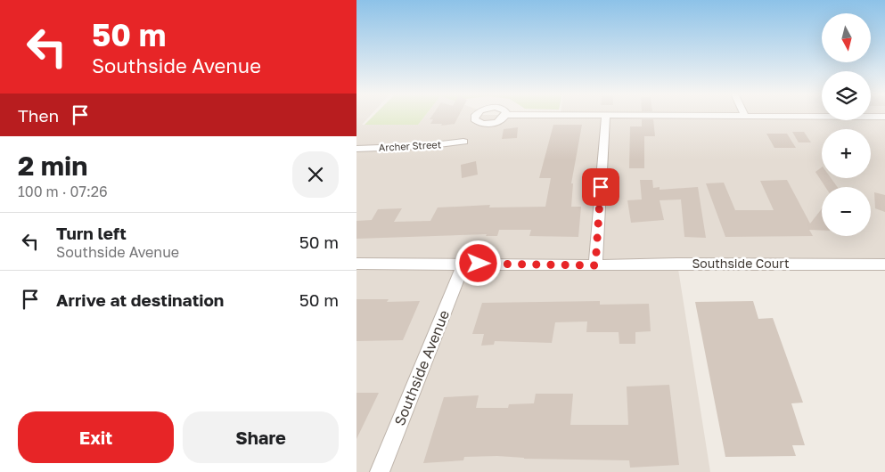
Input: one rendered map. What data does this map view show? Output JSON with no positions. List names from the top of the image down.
{
  "streets": {
    "street": ["Archer Street", "Southside Court", "Southside Avenue"]
  },
  "crossings": [
    ["Southside Court", "Southside Avenue"]
  ],
  "north": "bottom",
  "page": {
    "turn": ["50 m", "Southside Avenue"],
    "map_buttons": ["+", "−"],
    "then": "Then",
    "heading": ["2 min", "100 m · 07:26"],
    "list": [
      {
        "name": "Turn left",
        "note": "Southside Avenue",
        "value": "50 m"
      },
      {
        "name": "Arrive at destination",
        "value": "50 m"
      }
    ],
    "buttons": ["Exit", "Share"]
  }
}
